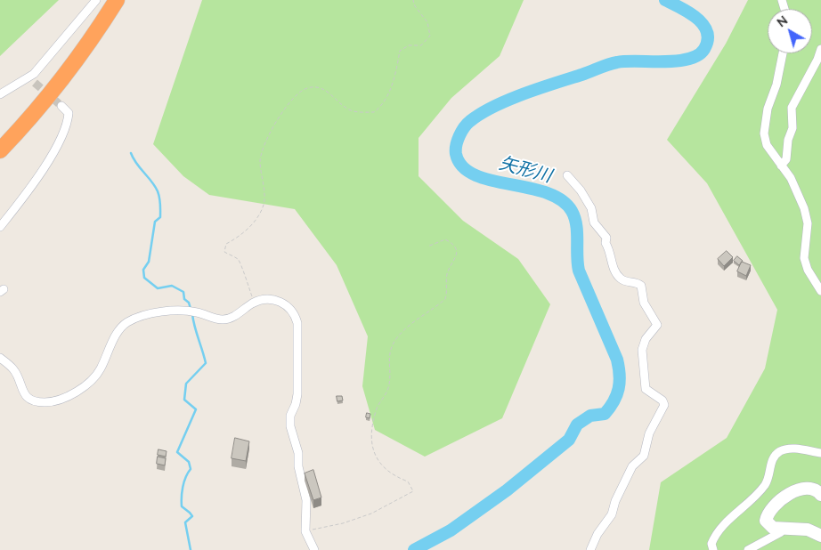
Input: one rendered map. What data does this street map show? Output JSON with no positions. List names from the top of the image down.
{
  "water": ["矢形川"],
  "north": "top left"
}
